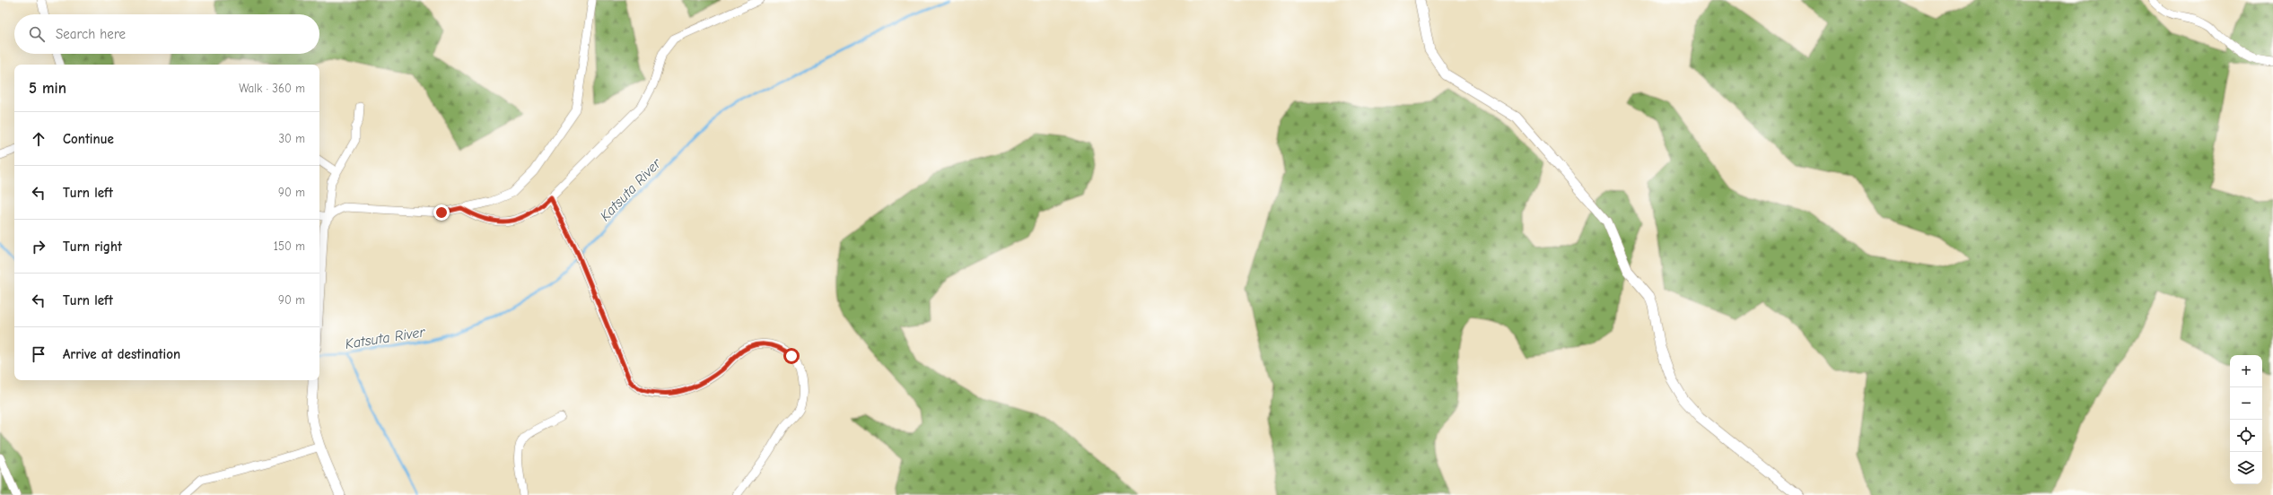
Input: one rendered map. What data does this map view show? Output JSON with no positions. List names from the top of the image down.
{
  "water": ["Katsuta River"],
  "page": {
    "search": "Search here",
    "heading": ["5 min", "Walk · 360 m"],
    "list": [
      ["Continue", "30 m"],
      ["Turn left", "90 m"],
      ["Turn right", "150 m"],
      ["Turn left", "90 m"],
      "Arrive at destination"
    ],
    "map_buttons": ["+", "−"]
  }
}
